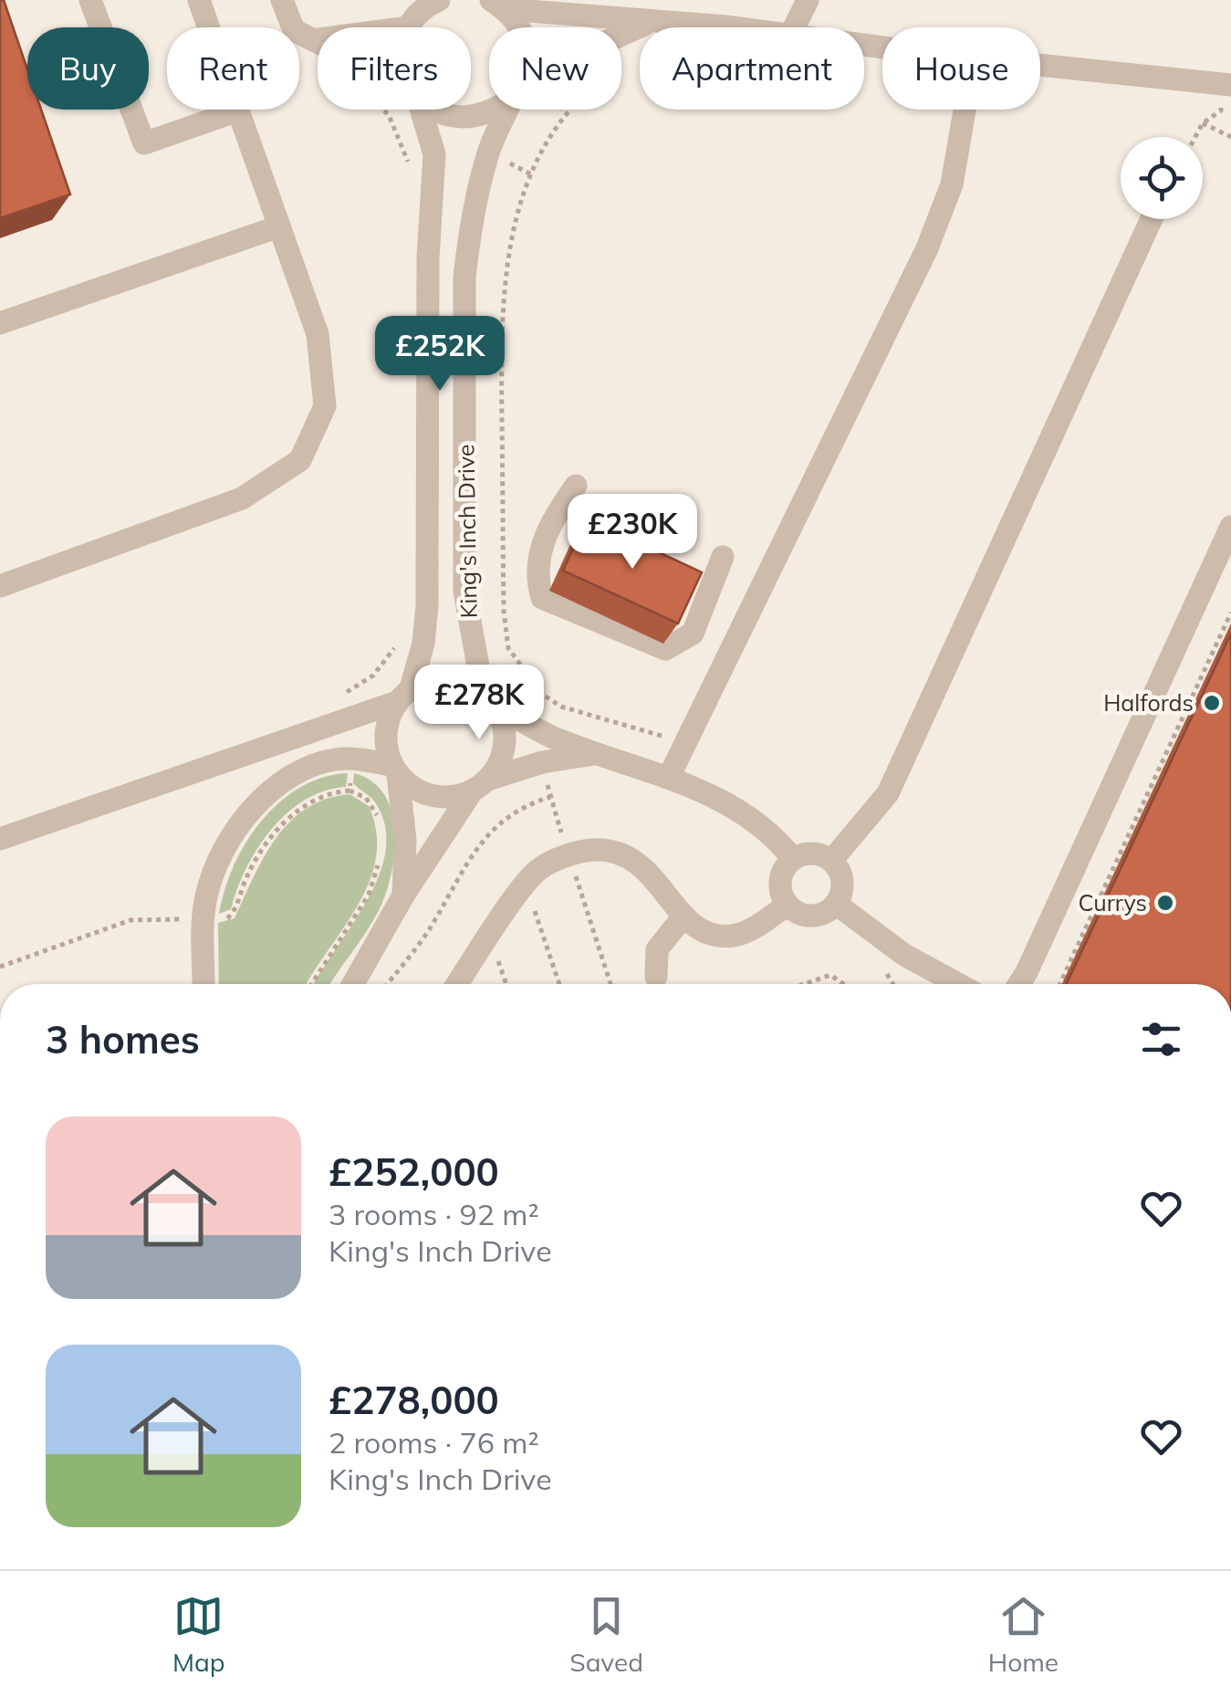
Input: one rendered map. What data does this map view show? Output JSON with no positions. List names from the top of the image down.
{
  "streets": {
    "street": ["King's Inch Drive"]
  },
  "places": ["Halfords", "Currys"],
  "page": {
    "chip": [
      "Buy",
      "Rent",
      "Filters",
      "New",
      "Apartment",
      "House"
    ],
    "price": ["£252K", "£230K", "£278K"],
    "heading": "3 homes",
    "list": [
      {
        "name": "£252,000",
        "note": "3 rooms · 92 m² · King's Inch Drive"
      },
      {
        "name": "£278,000",
        "note": "2 rooms · 76 m² · King's Inch Drive"
      }
    ],
    "tabs": ["Map", "Saved", "Home"]
  }
}
